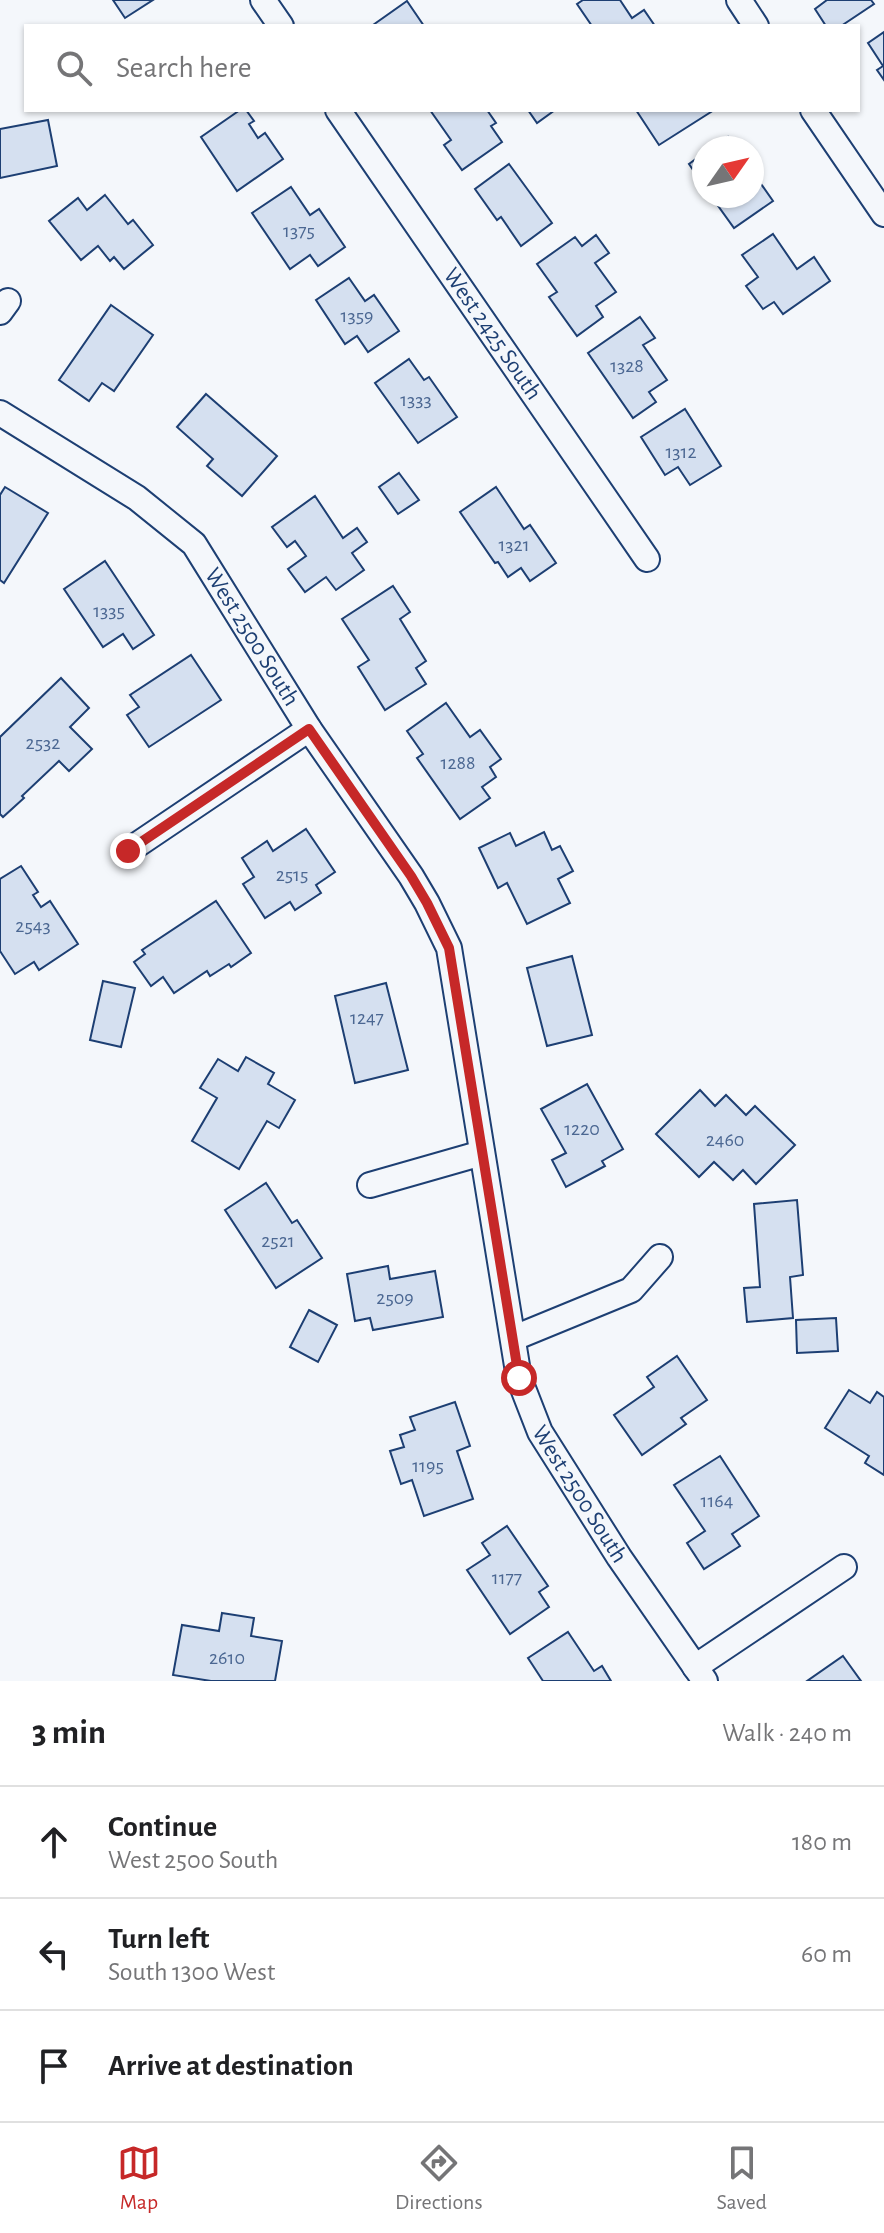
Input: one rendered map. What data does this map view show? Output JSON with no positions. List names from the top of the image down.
{
  "streets": {
    "street": ["West 2425 South", "West 2500 South"]
  },
  "house_numbers": [
    "1375",
    "1359",
    "1328",
    "1333",
    "1312",
    "1321",
    "1335",
    "2532",
    "1288",
    "2515",
    "2543",
    "1247",
    "1220",
    "2460",
    "2521",
    "2509",
    "1195",
    "1164",
    "1177",
    "2610"
  ],
  "north": "top right",
  "page": {
    "search": "Search here",
    "heading": ["3 min", "Walk · 240 m"],
    "list": [
      ["Continue", "West 2500 South", "180 m"],
      ["Turn left", "South 1300 West", "60 m"],
      "Arrive at destination"
    ],
    "nav": ["Map", "Directions", "Saved"]
  }
}
